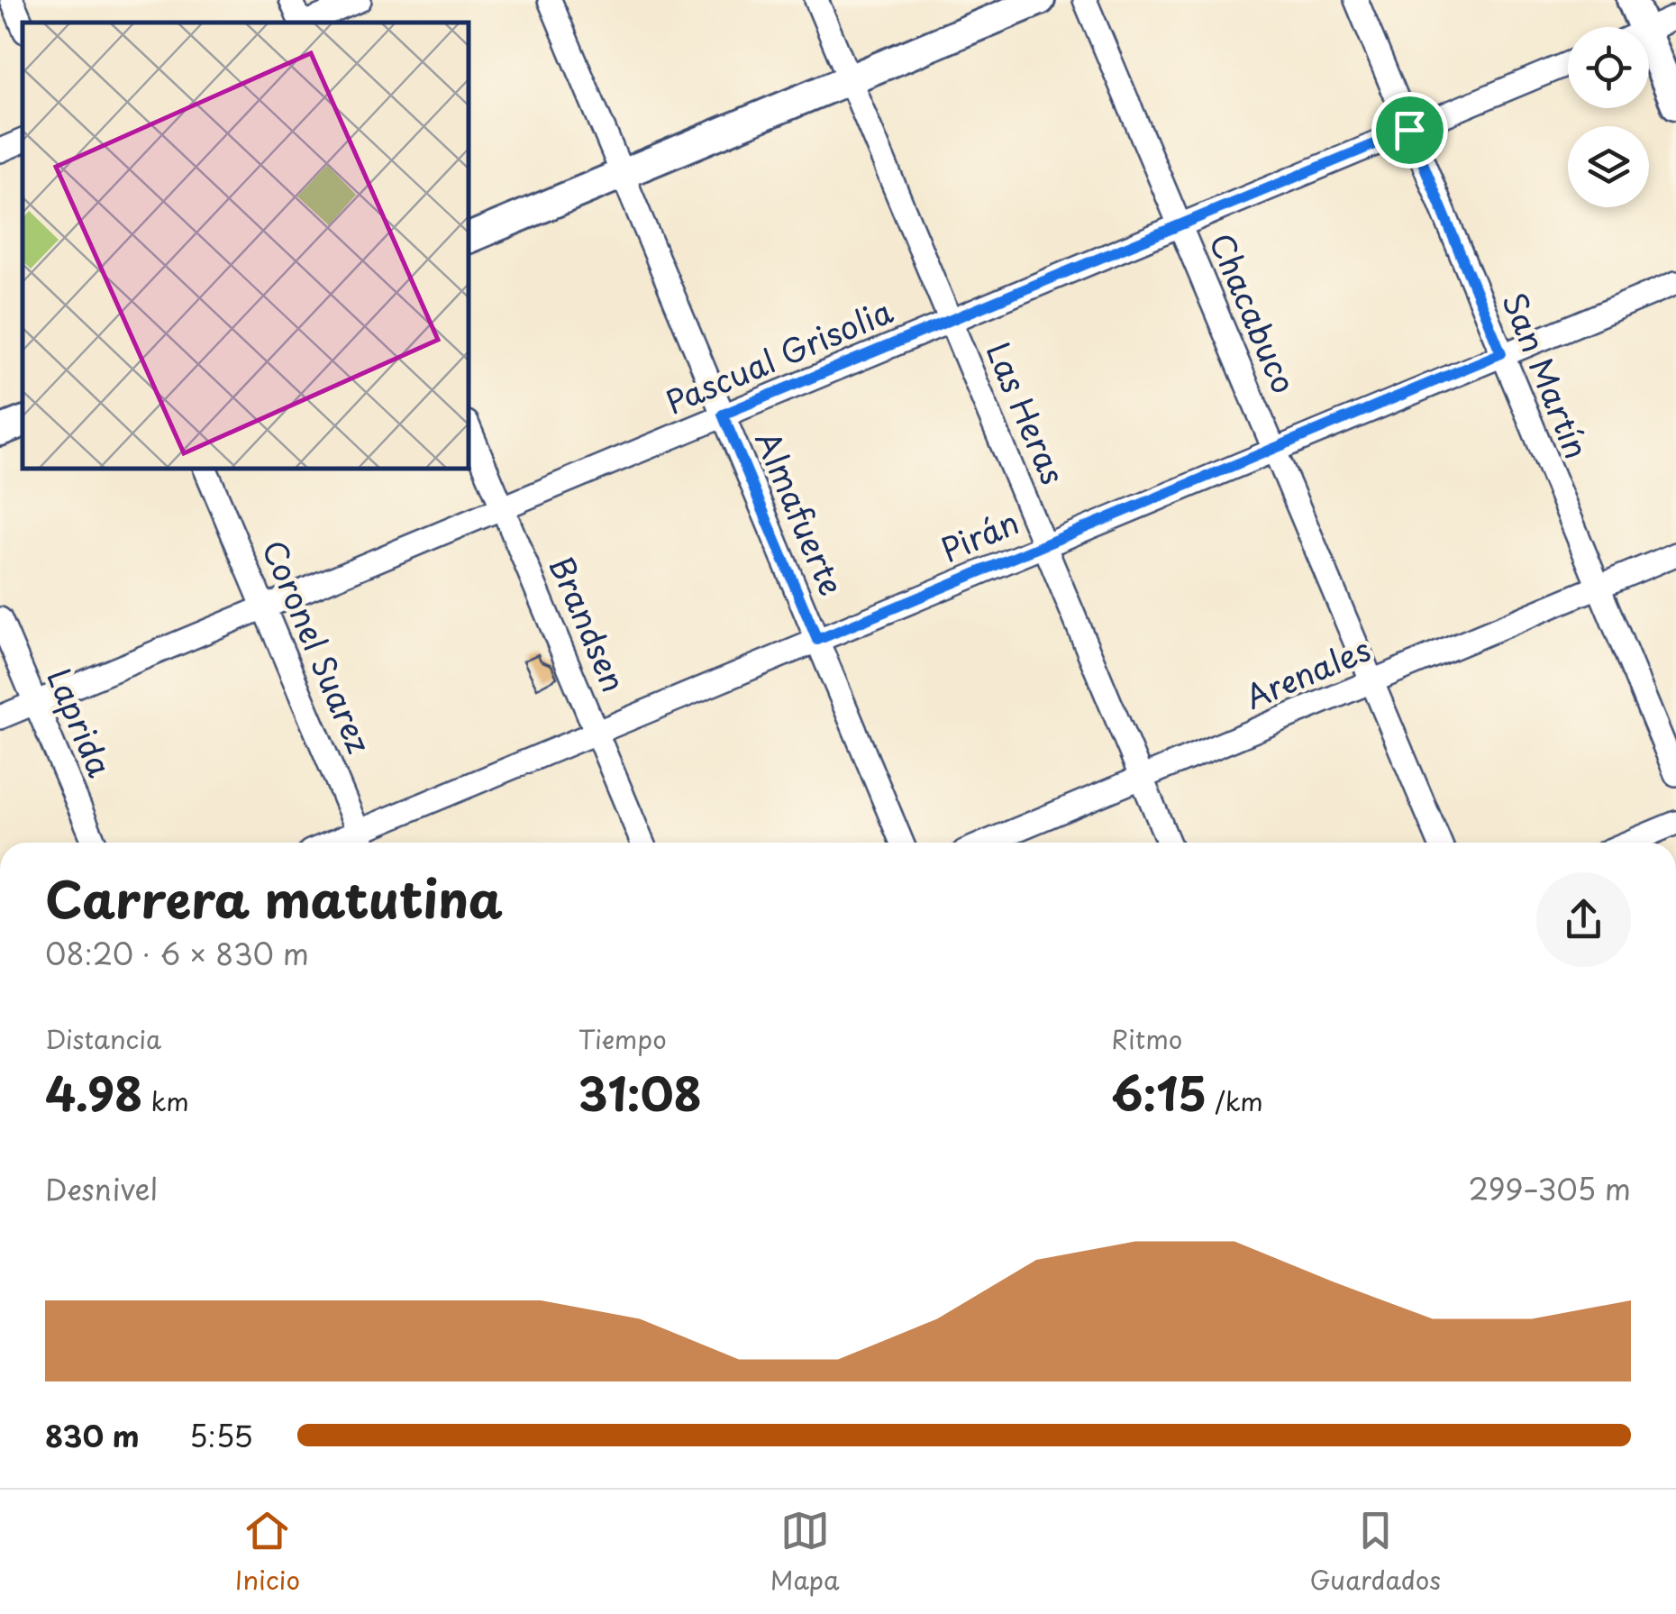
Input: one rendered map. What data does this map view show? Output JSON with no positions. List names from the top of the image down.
{
  "streets": {
    "street": [
      "Chacabuco",
      "Pascual Grisolia",
      "San Martín",
      "Las Heras",
      "Almafuerte",
      "Pirán",
      "Brandsen",
      "Coronel Suarez",
      "Arenales",
      "Laprida"
    ]
  },
  "crossings": [
    ["Chacabuco", "Pascual Grisolia"],
    ["Chacabuco", "Pirán"],
    ["Chacabuco", "Arenales"],
    ["Pascual Grisolia", "San Martín"],
    ["Pascual Grisolia", "Las Heras"],
    ["Pascual Grisolia", "Almafuerte"],
    ["Pascual Grisolia", "Brandsen"],
    ["Pascual Grisolia", "Coronel Suarez"],
    ["Pascual Grisolia", "Laprida"],
    ["San Martín", "Pirán"],
    ["San Martín", "Arenales"],
    ["Las Heras", "Pirán"],
    ["Las Heras", "Arenales"],
    ["Almafuerte", "Pirán"],
    ["Pirán", "Brandsen"],
    ["Pirán", "Coronel Suarez"]
  ],
  "page": {
    "heading": ["Carrera matutina", "08:20 · 6 × 830 m"],
    "stats": [
      ["Distancia", "4.98 km"],
      ["Tiempo", "31:08"],
      ["Ritmo", "6:15 /km"]
    ],
    "chart": ["Desnivel", "299–305 m"],
    "list": [
      {
        "name": "830 m",
        "note": "5:55"
      }
    ],
    "tabs": ["Inicio", "Mapa", "Guardados"]
  }
}
